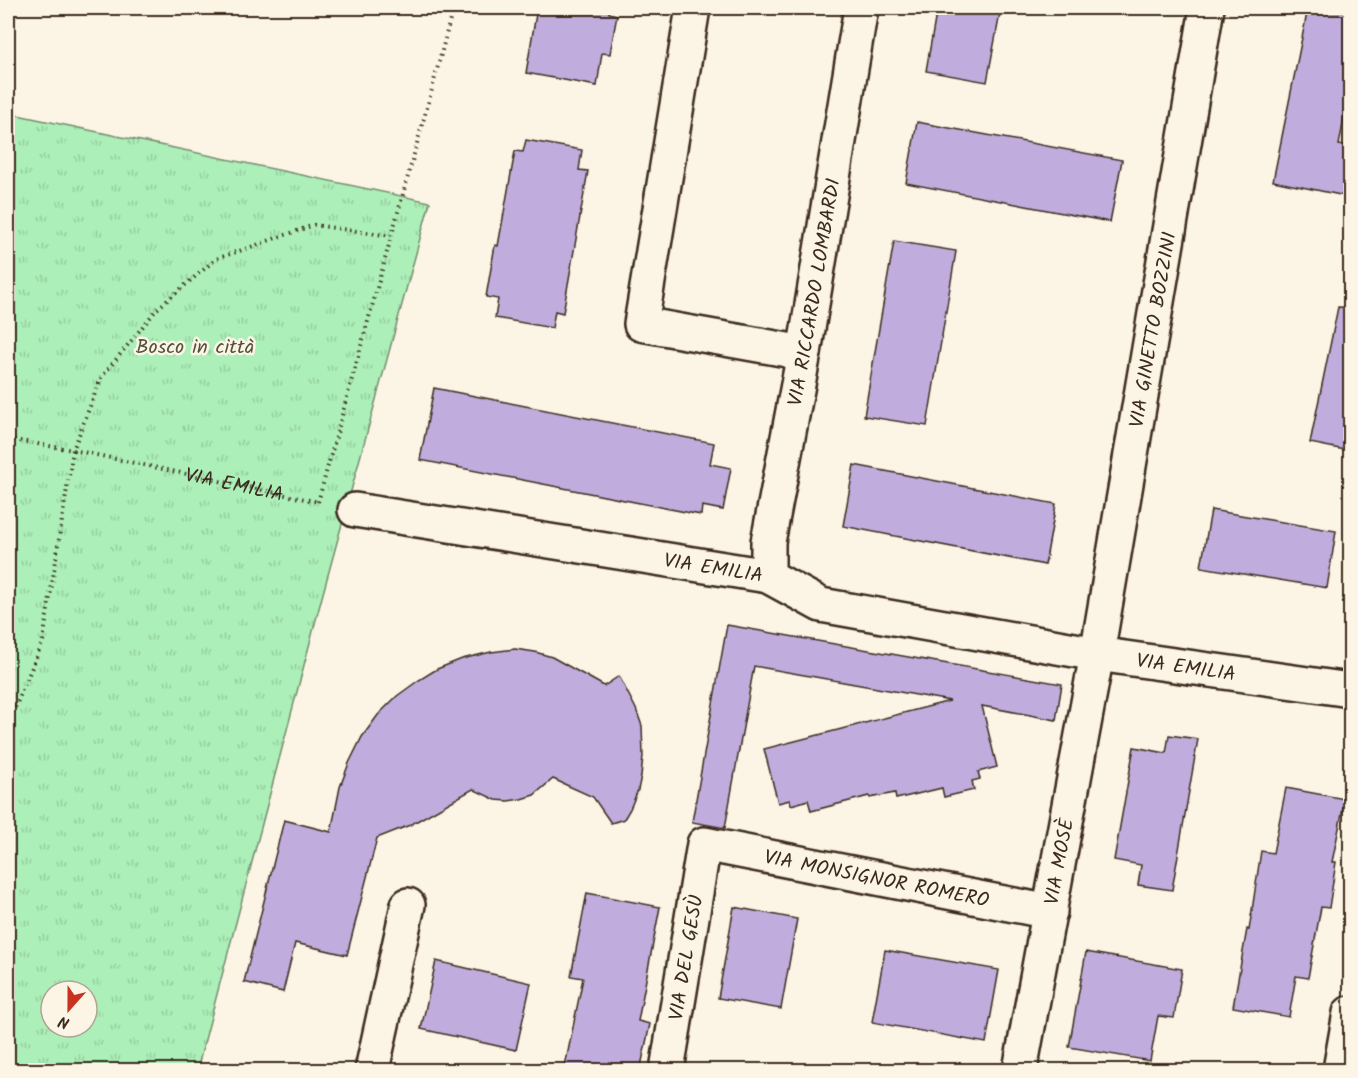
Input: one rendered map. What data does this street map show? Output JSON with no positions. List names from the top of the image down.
{
  "streets": {
    "street": [
      "VIA RICCARDO LOMBARDI",
      "VIA GINETTO BOZZINI",
      "VIA EMILIA",
      "VIA MOSÈ",
      "VIA MONSIGNOR ROMERO",
      "VIA DEL GESÙ"
    ]
  },
  "crossings": [
    ["VIA RICCARDO LOMBARDI", "VIA EMILIA"],
    ["VIA GINETTO BOZZINI", "VIA EMILIA"],
    ["VIA GINETTO BOZZINI", "VIA MOSÈ"],
    ["VIA EMILIA", "VIA MOSÈ"],
    ["VIA MOSÈ", "VIA MONSIGNOR ROMERO"],
    ["VIA MONSIGNOR ROMERO", "VIA DEL GESÙ"]
  ],
  "parks": ["Bosco in città"],
  "north": "bottom"
}
